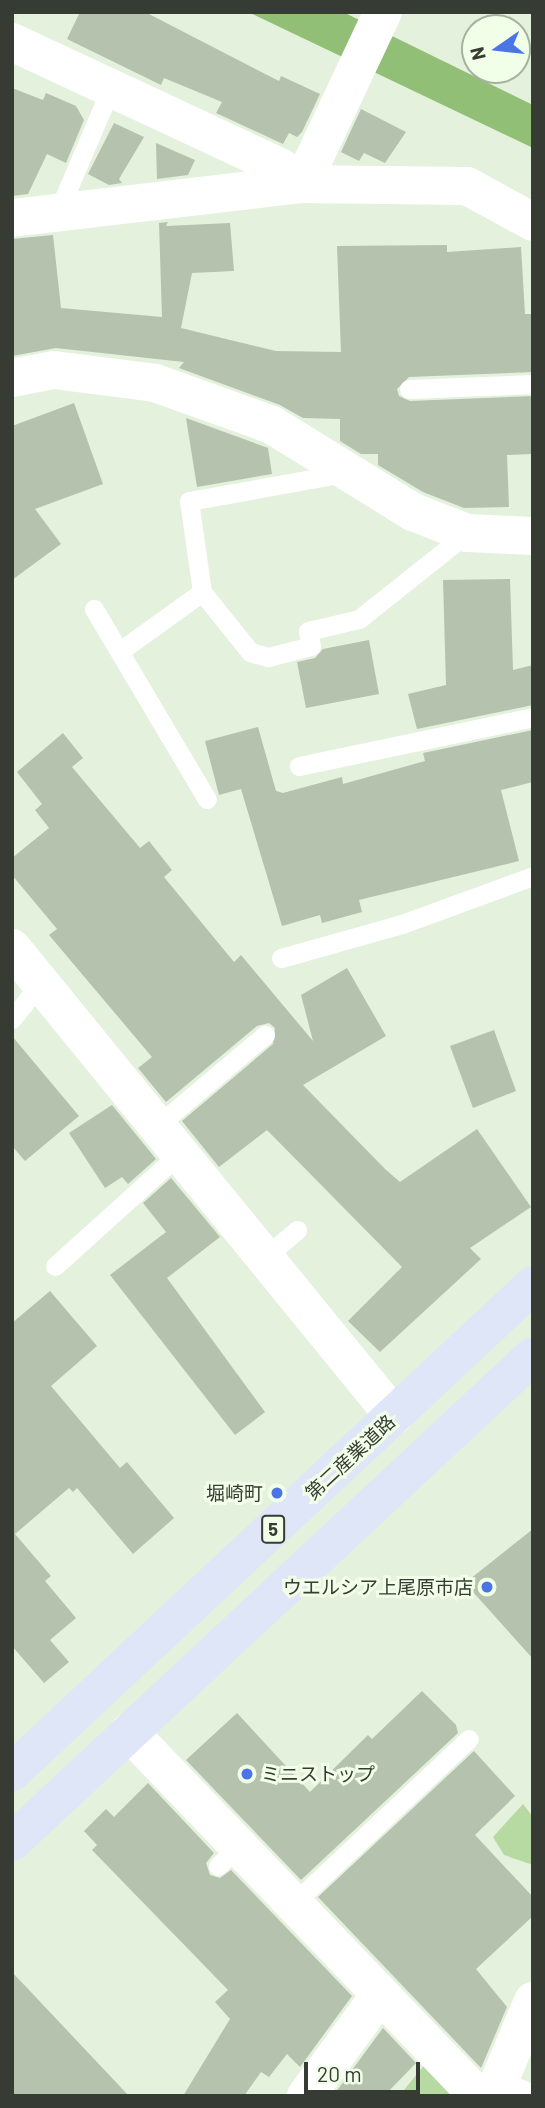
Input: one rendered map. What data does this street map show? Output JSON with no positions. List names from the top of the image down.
{
  "streets": {
    "main road": ["第二産業道路", "5"]
  },
  "places": ["堀崎町", "ウエルシア上尾原市店", "ミニストップ"],
  "scale_bar": "20 m",
  "north": "left"
}
